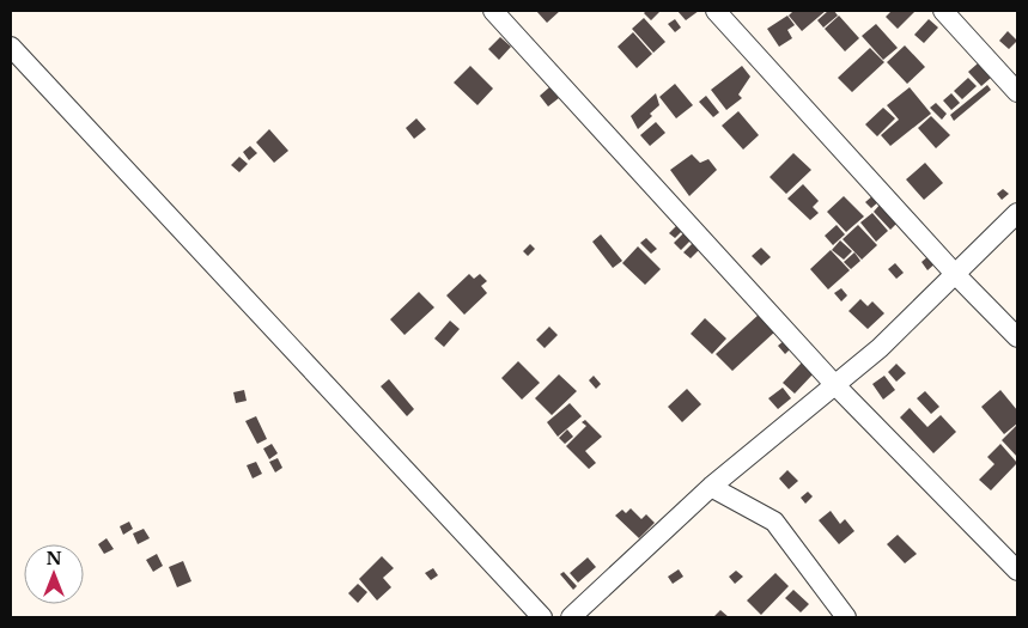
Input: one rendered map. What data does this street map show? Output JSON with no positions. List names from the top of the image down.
{
  "north": "top"
}
